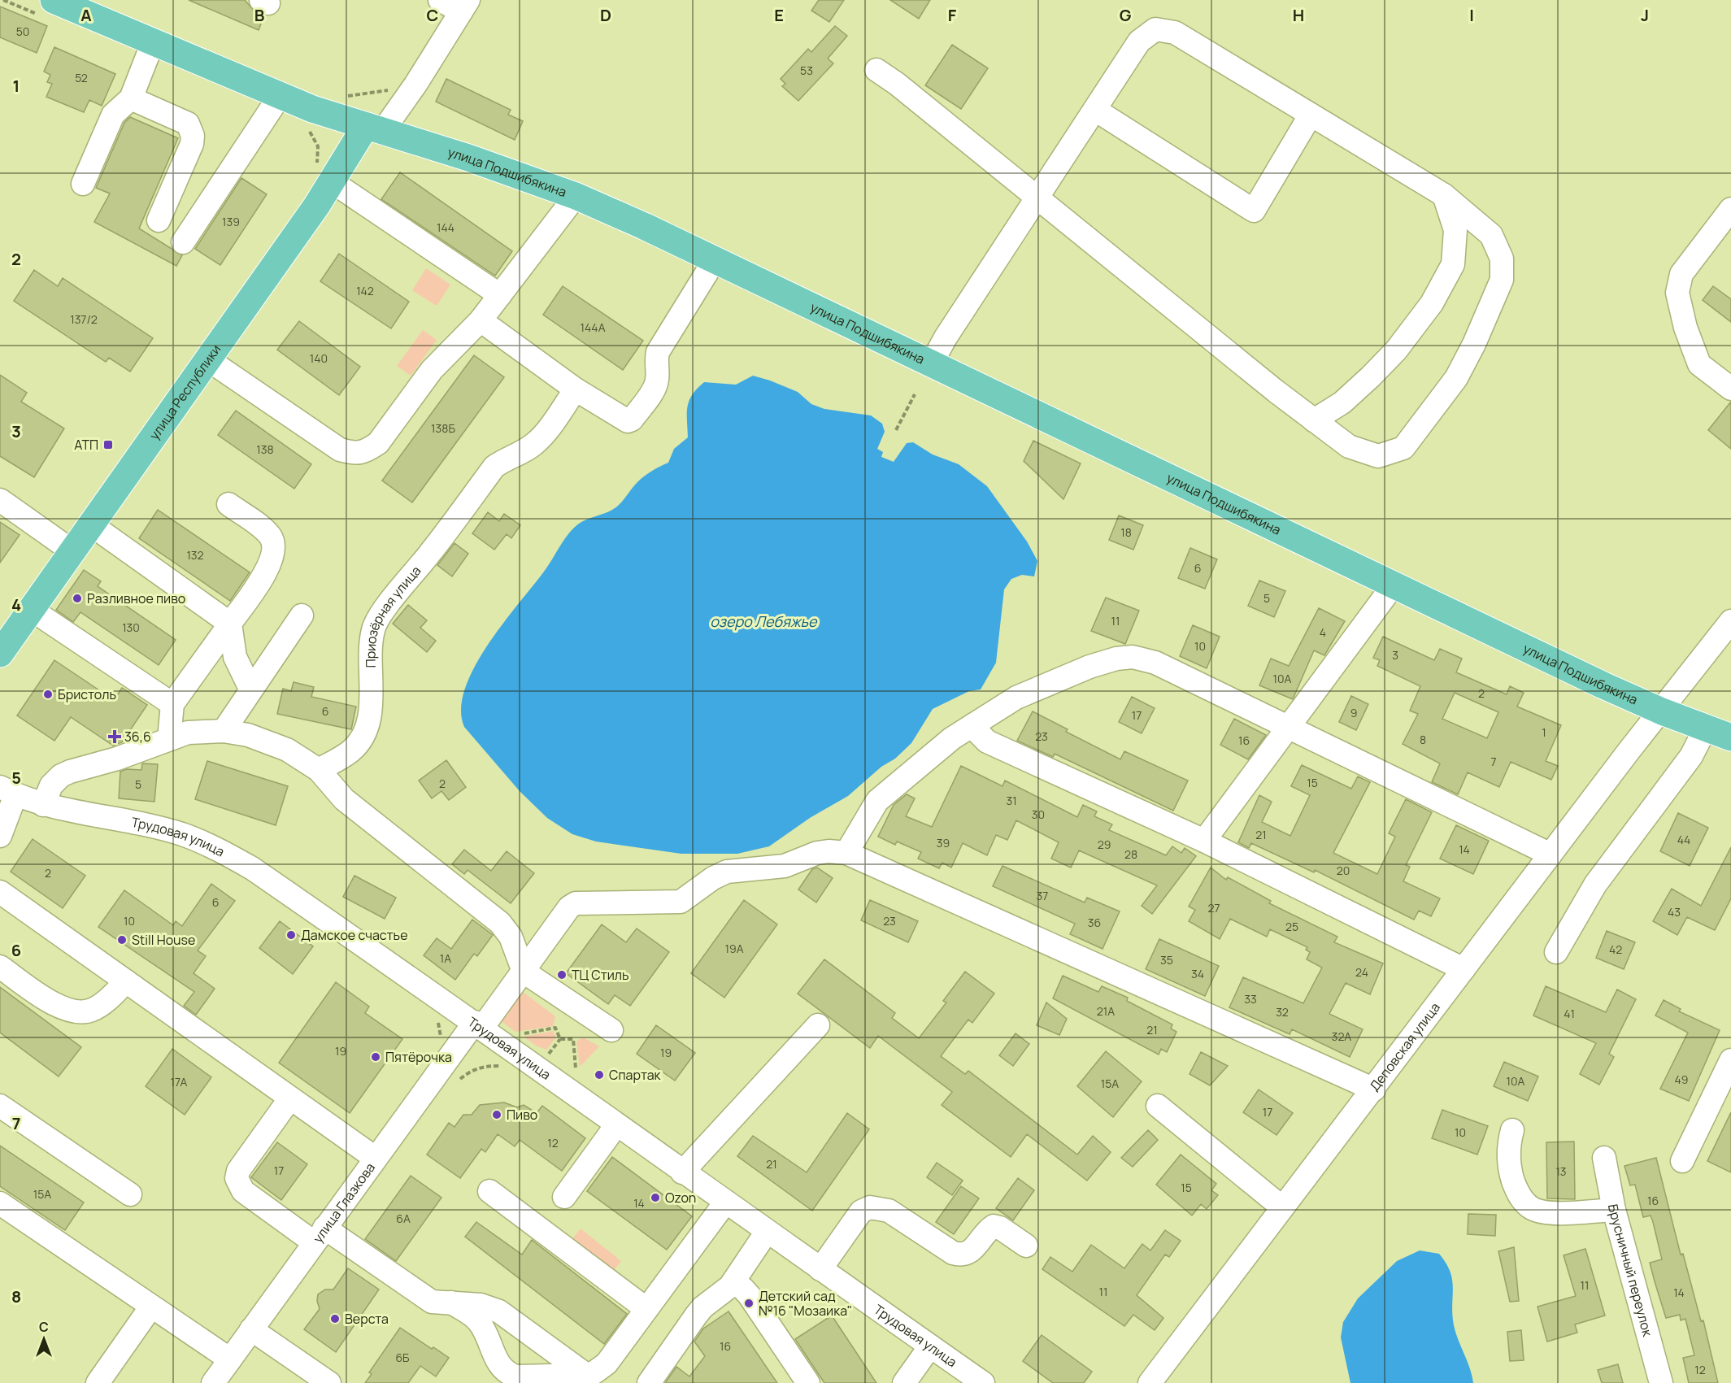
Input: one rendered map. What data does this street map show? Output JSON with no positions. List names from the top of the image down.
{
  "streets": {
    "main road": ["улица Подшибякина", "улица Республики"],
    "street": [
      "Приозёрная улица",
      "Трудовая улица",
      "Деповская улица",
      "улица Глазкова",
      "Брусничный переулок"
    ]
  },
  "crossings": [
    ["улица Подшибякина", "улица Республики"],
    ["улица Подшибякина", "Деповская улица"],
    ["Трудовая улица", "улица Глазкова"]
  ],
  "water": ["озеро Лебяжье"],
  "places": {
    "transit": ["АТП"],
    "other": [
      "Разливное пиво",
      "Бристоль",
      "Дамское счастье",
      "Still House",
      "ТЦ Стиль",
      "Пятёрочка",
      "Спартак",
      "Пиво",
      "Ozon",
      "Детский сад №16 \"Мозаика\"",
      "Верста"
    ],
    "health": ["36,6"]
  },
  "house_numbers": [
    "50",
    "53",
    "52",
    "139",
    "144",
    "142",
    "137/2",
    "144А",
    "140",
    "138Б",
    "138",
    "18",
    "132",
    "6",
    "5",
    "11",
    "130",
    "4",
    "10",
    "3",
    "10А",
    "2",
    "6",
    "9",
    "17",
    "1",
    "23",
    "8",
    "16",
    "7",
    "15",
    "2",
    "5",
    "31",
    "30",
    "21",
    "44",
    "39",
    "29",
    "14",
    "28",
    "20",
    "2",
    "37",
    "6",
    "27",
    "43",
    "10",
    "23",
    "36",
    "25",
    "19А",
    "42",
    "1А",
    "35",
    "24",
    "34",
    "33",
    "21А",
    "32",
    "41",
    "21",
    "32А",
    "19",
    "19",
    "49",
    "10А",
    "17А",
    "15А",
    "17",
    "10",
    "12",
    "21",
    "17",
    "13",
    "15",
    "15А",
    "16",
    "14",
    "6А",
    "11",
    "11",
    "14",
    "16",
    "6Б",
    "12"
  ],
  "north": "top",
  "grid": {
    "columns": [
      "A",
      "B",
      "C",
      "D",
      "E",
      "F",
      "G",
      "H",
      "I",
      "J"
    ],
    "rows": [
      "1",
      "2",
      "3",
      "4",
      "5",
      "6",
      "7",
      "8"
    ]
  }
}
